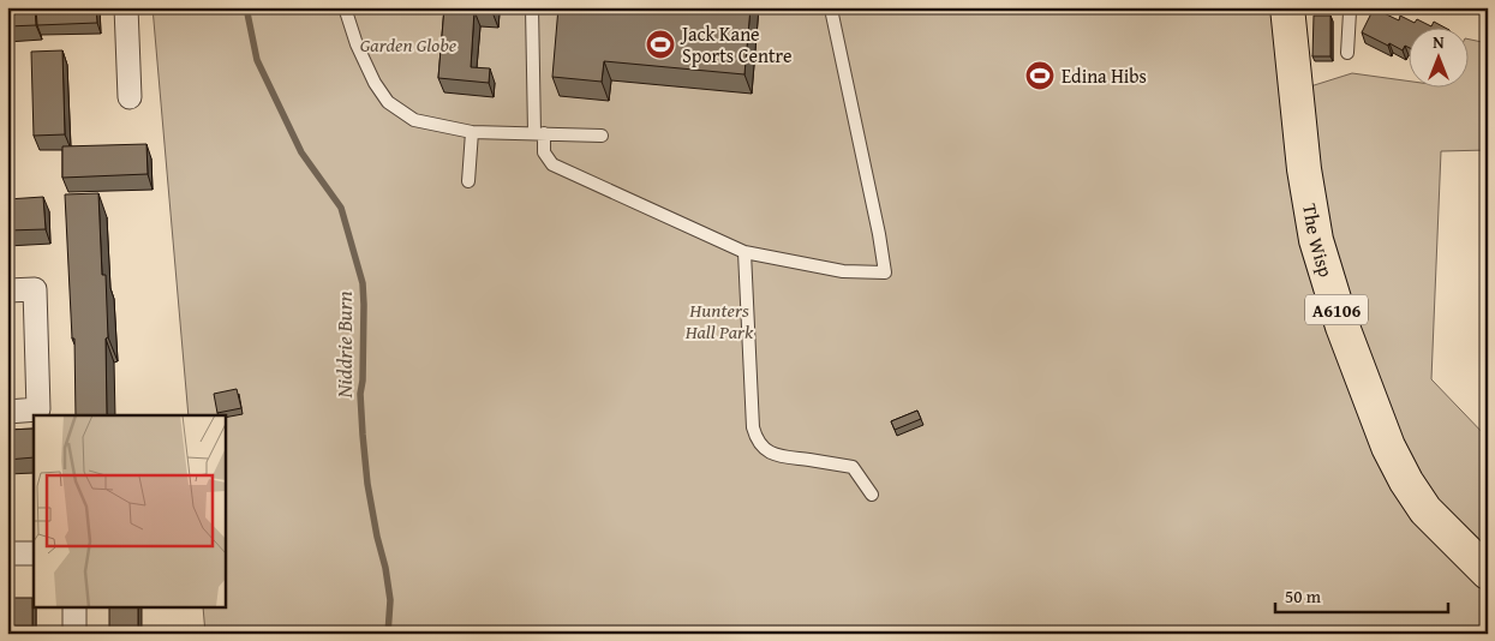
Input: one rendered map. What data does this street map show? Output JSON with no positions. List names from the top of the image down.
{
  "streets": {
    "main road": ["The Wisp", "A6106"]
  },
  "water": ["Niddrie Burn"],
  "parks": ["Garden Globe", "Hunters Hall Park"],
  "places": {
    "sports": ["Jack Kane Sports Centre", "Edina Hibs"]
  },
  "scale_bar": "50 m",
  "north": "top"
}
